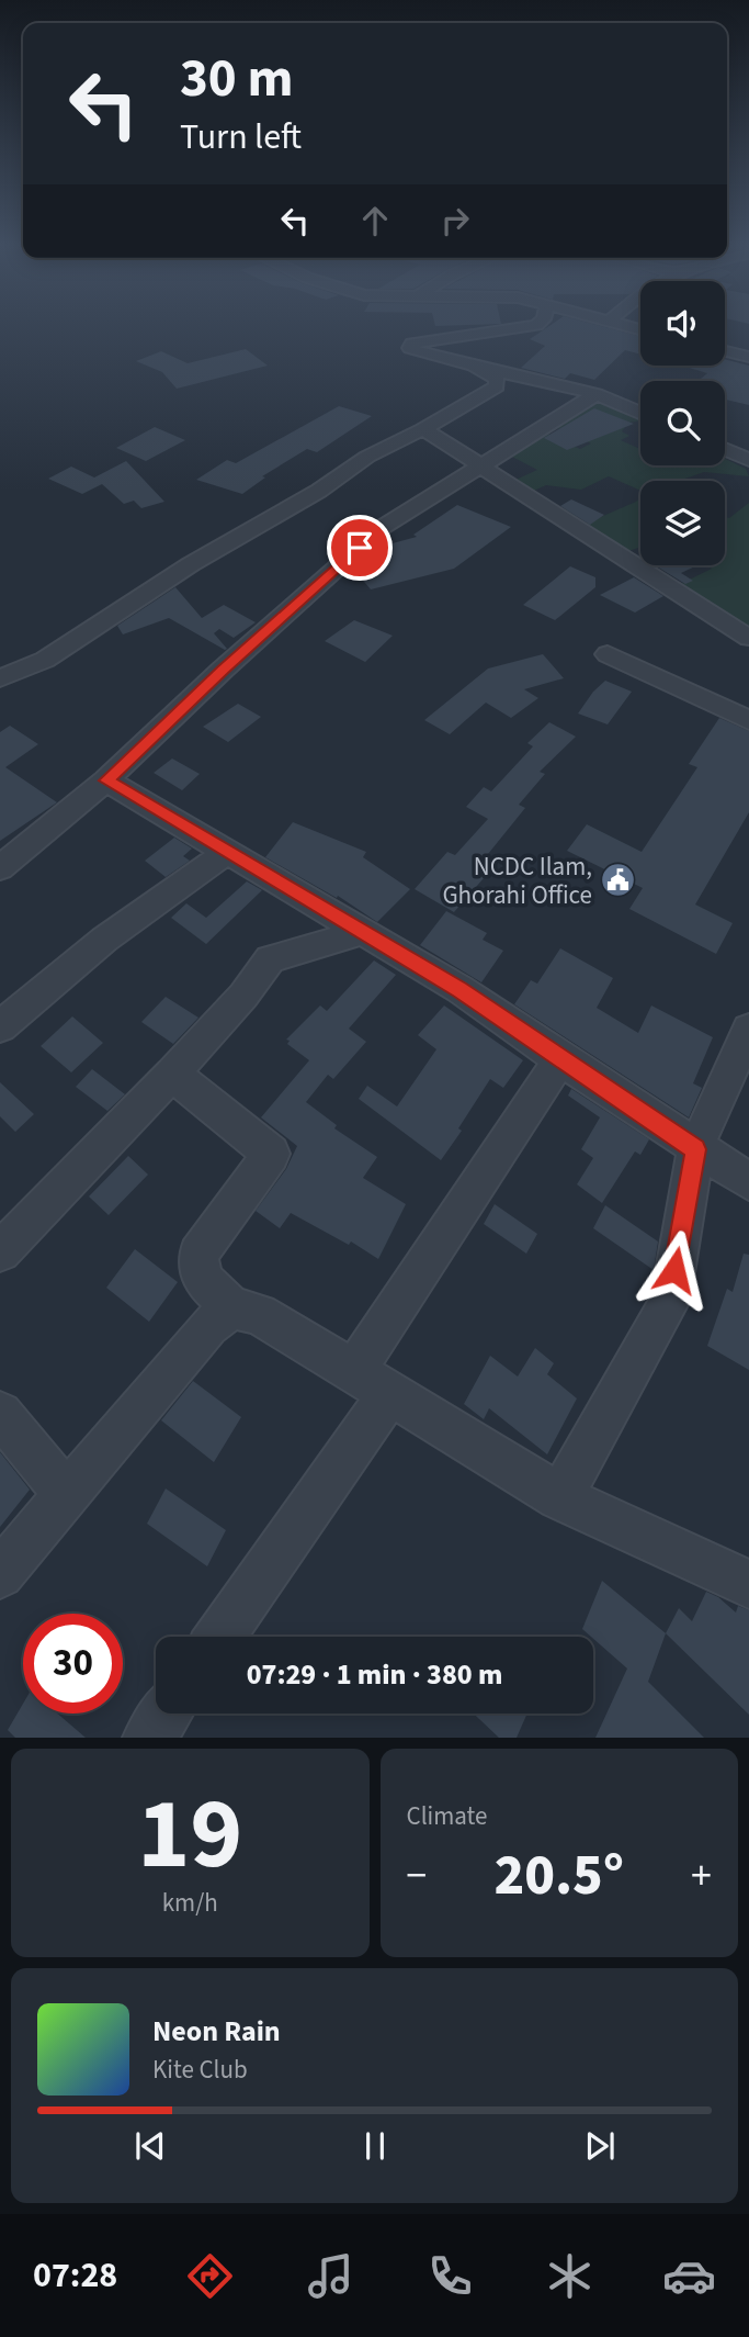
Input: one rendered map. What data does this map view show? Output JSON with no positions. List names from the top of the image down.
{
  "places": {
    "public building": ["NCDC Ilam, Ghorahi Office"]
  },
  "page": {
    "turn": ["30 m", "Turn left"],
    "limit": "30",
    "trip": "07:29 · 1 min · 380 m",
    "tile": [
      ["19", "km/h"],
      "Climate"
    ],
    "heat": ["−", "20.5°", "+"],
    "song": ["Neon Rain", "Kite Club"],
    "tabs": "07:28"
  }
}
